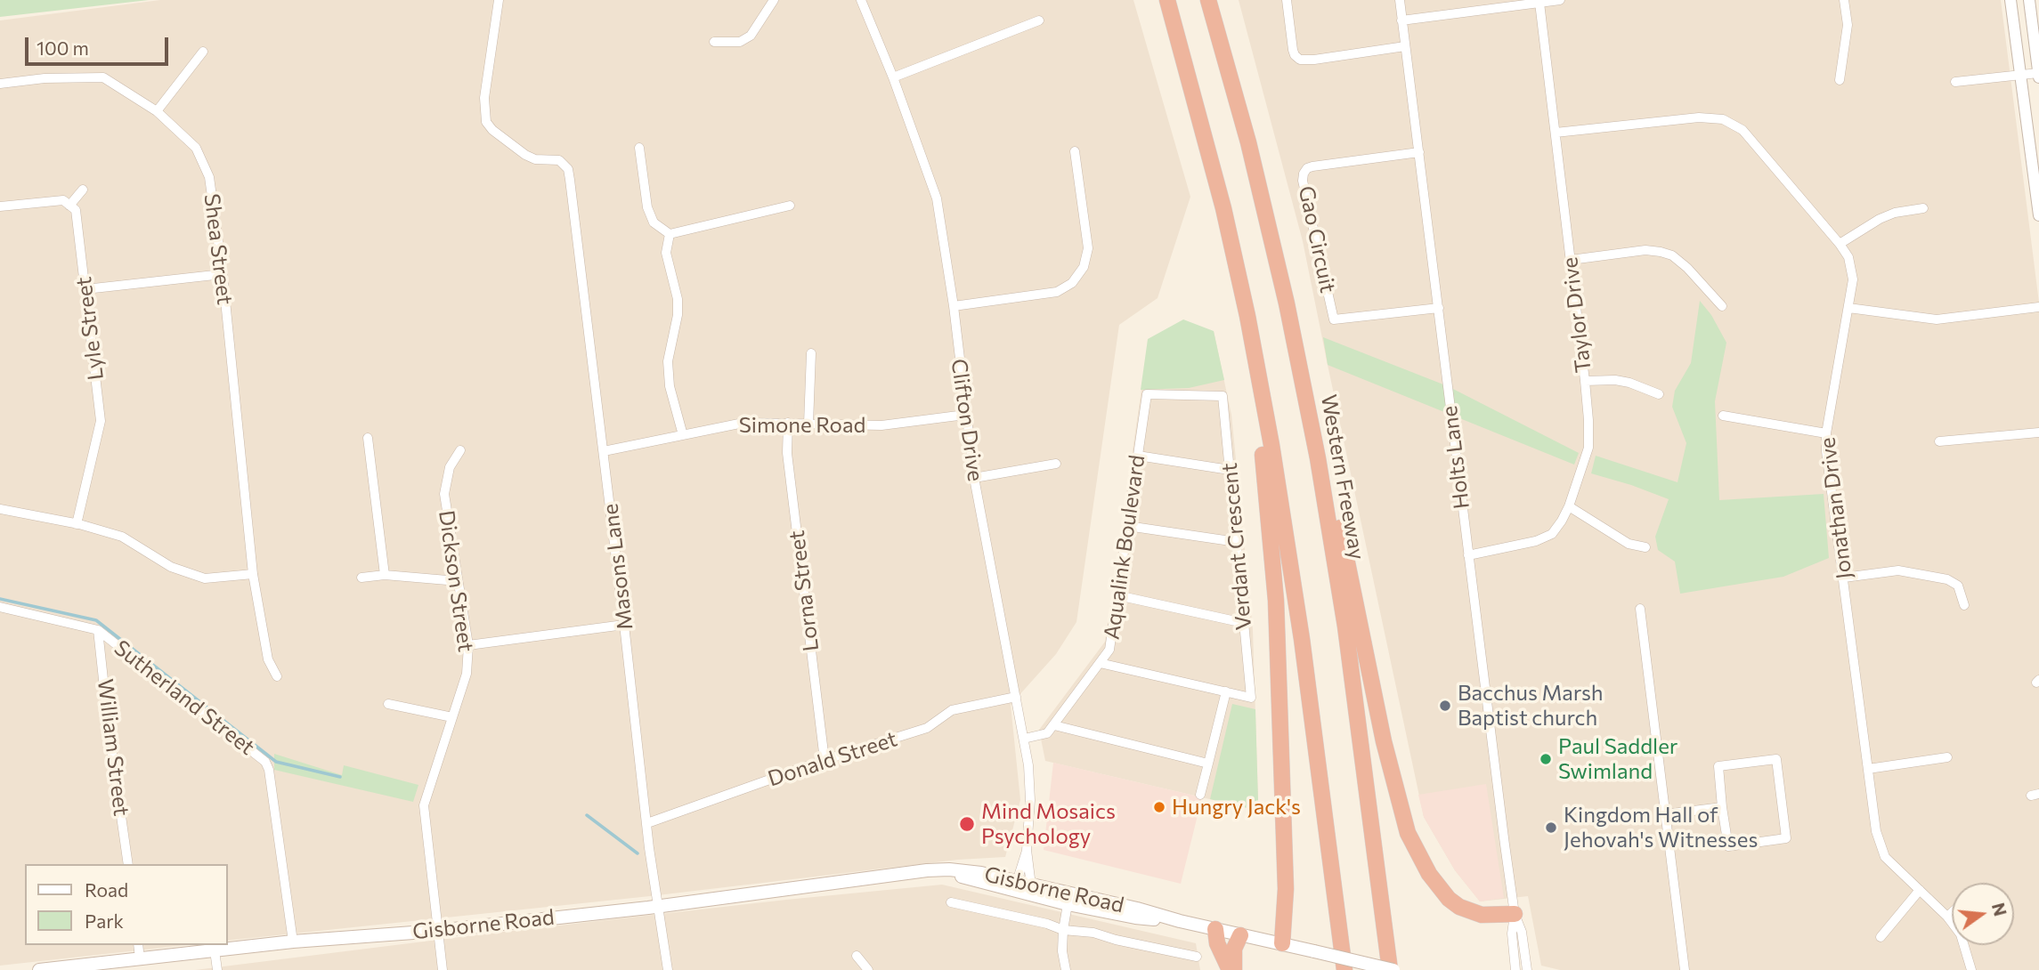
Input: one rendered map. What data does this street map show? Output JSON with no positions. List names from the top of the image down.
{
  "streets": {
    "highway": ["Western Freeway"],
    "main road": ["Gisborne Road"],
    "street": [
      "Gao Circuit",
      "Shea Street",
      "Taylor Drive",
      "Lyle Street",
      "Clifton Drive",
      "Simone Road",
      "Holts Lane",
      "Jonathan Drive",
      "Verdant Crescent",
      "Aqualink Boulevard",
      "Masons Lane",
      "Dickson Street",
      "Lorna Street",
      "Sutherland Street",
      "William Street",
      "Donald Street"
    ]
  },
  "crossings": [
    ["Gao Circuit", "Holts Lane"],
    ["Taylor Drive", "Holts Lane"],
    ["Taylor Drive", "Jonathan Drive"],
    ["Clifton Drive", "Simone Road"],
    ["Clifton Drive", "Aqualink Boulevard"],
    ["Clifton Drive", "Donald Street"],
    ["Simone Road", "Masons Lane"],
    ["Simone Road", "Lorna Street"],
    ["Western Freeway", "Gisborne Road"],
    ["Verdant Crescent", "Aqualink Boulevard"],
    ["Masons Lane", "Donald Street"],
    ["Masons Lane", "Gisborne Road"],
    ["Dickson Street", "Gisborne Road"],
    ["Lorna Street", "Donald Street"],
    ["Sutherland Street", "William Street"],
    ["Sutherland Street", "Gisborne Road"]
  ],
  "places": [
    "Bacchus Marsh Baptist church",
    "Paul Saddler Swimland",
    "Hungry Jack's",
    "Mind Mosaics Psychology",
    "Kingdom Hall of Jehovah's Witnesses"
  ],
  "legend": ["Road", "Park"],
  "scale_bar": "100 m",
  "north": "right"
}
